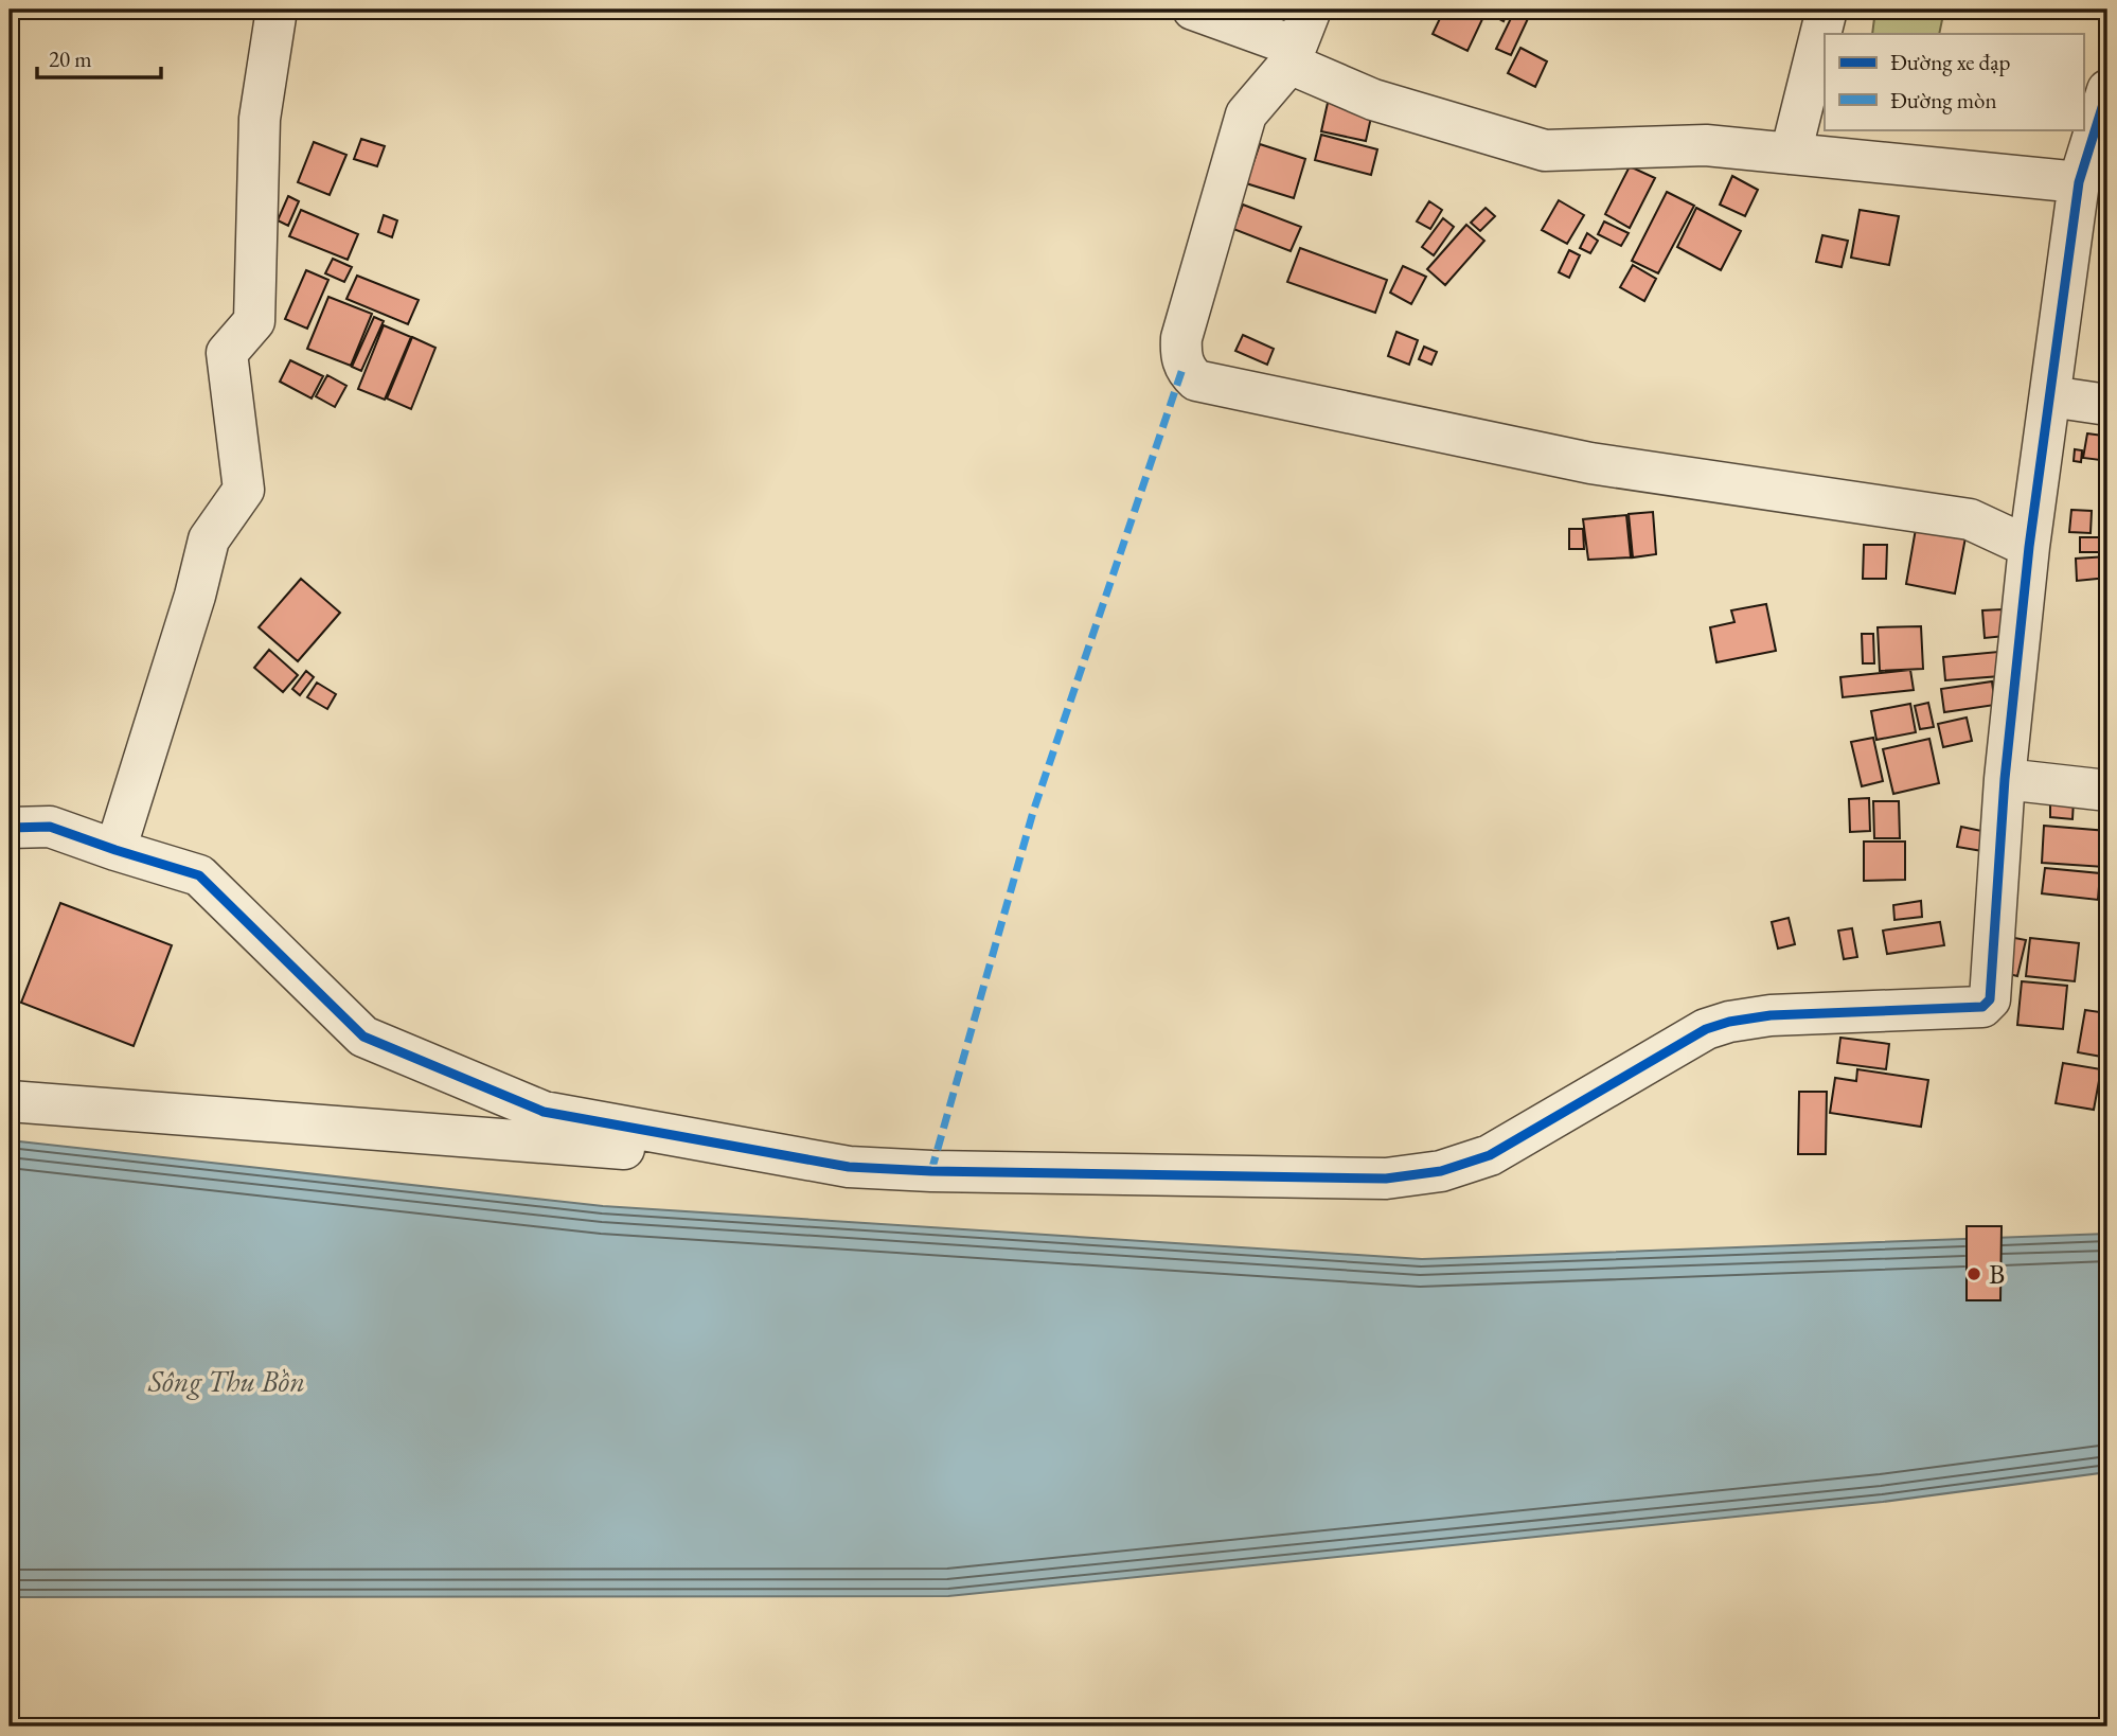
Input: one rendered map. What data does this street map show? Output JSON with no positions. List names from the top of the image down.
{
  "water": ["Sông Thu Bồn"],
  "places": ["B"],
  "legend": ["Đường xe đạp", "Đường mòn"],
  "scale_bar": "20 m"
}
